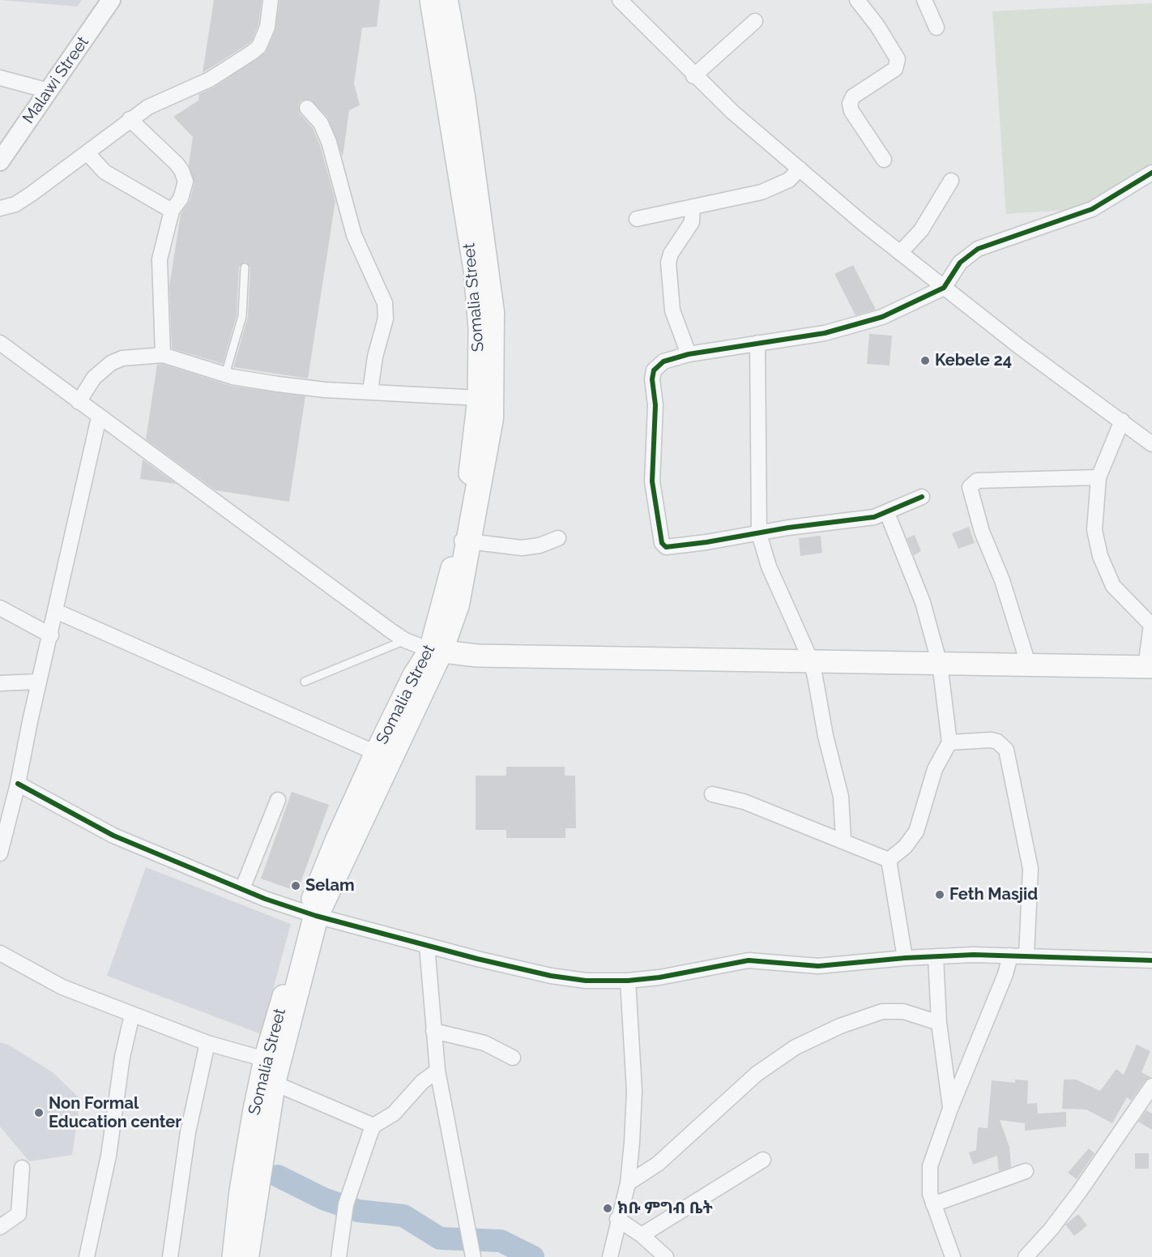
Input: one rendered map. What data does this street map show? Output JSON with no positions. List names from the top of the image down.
{
  "streets": {
    "main road": ["Somalia Street"],
    "street": ["Malawi Street"]
  },
  "places": [
    "Kebele 24",
    "Selam",
    "Feth Masjid",
    "Non Formal Education center",
    "ክቡ ምግብ ቤት"
  ]
}
